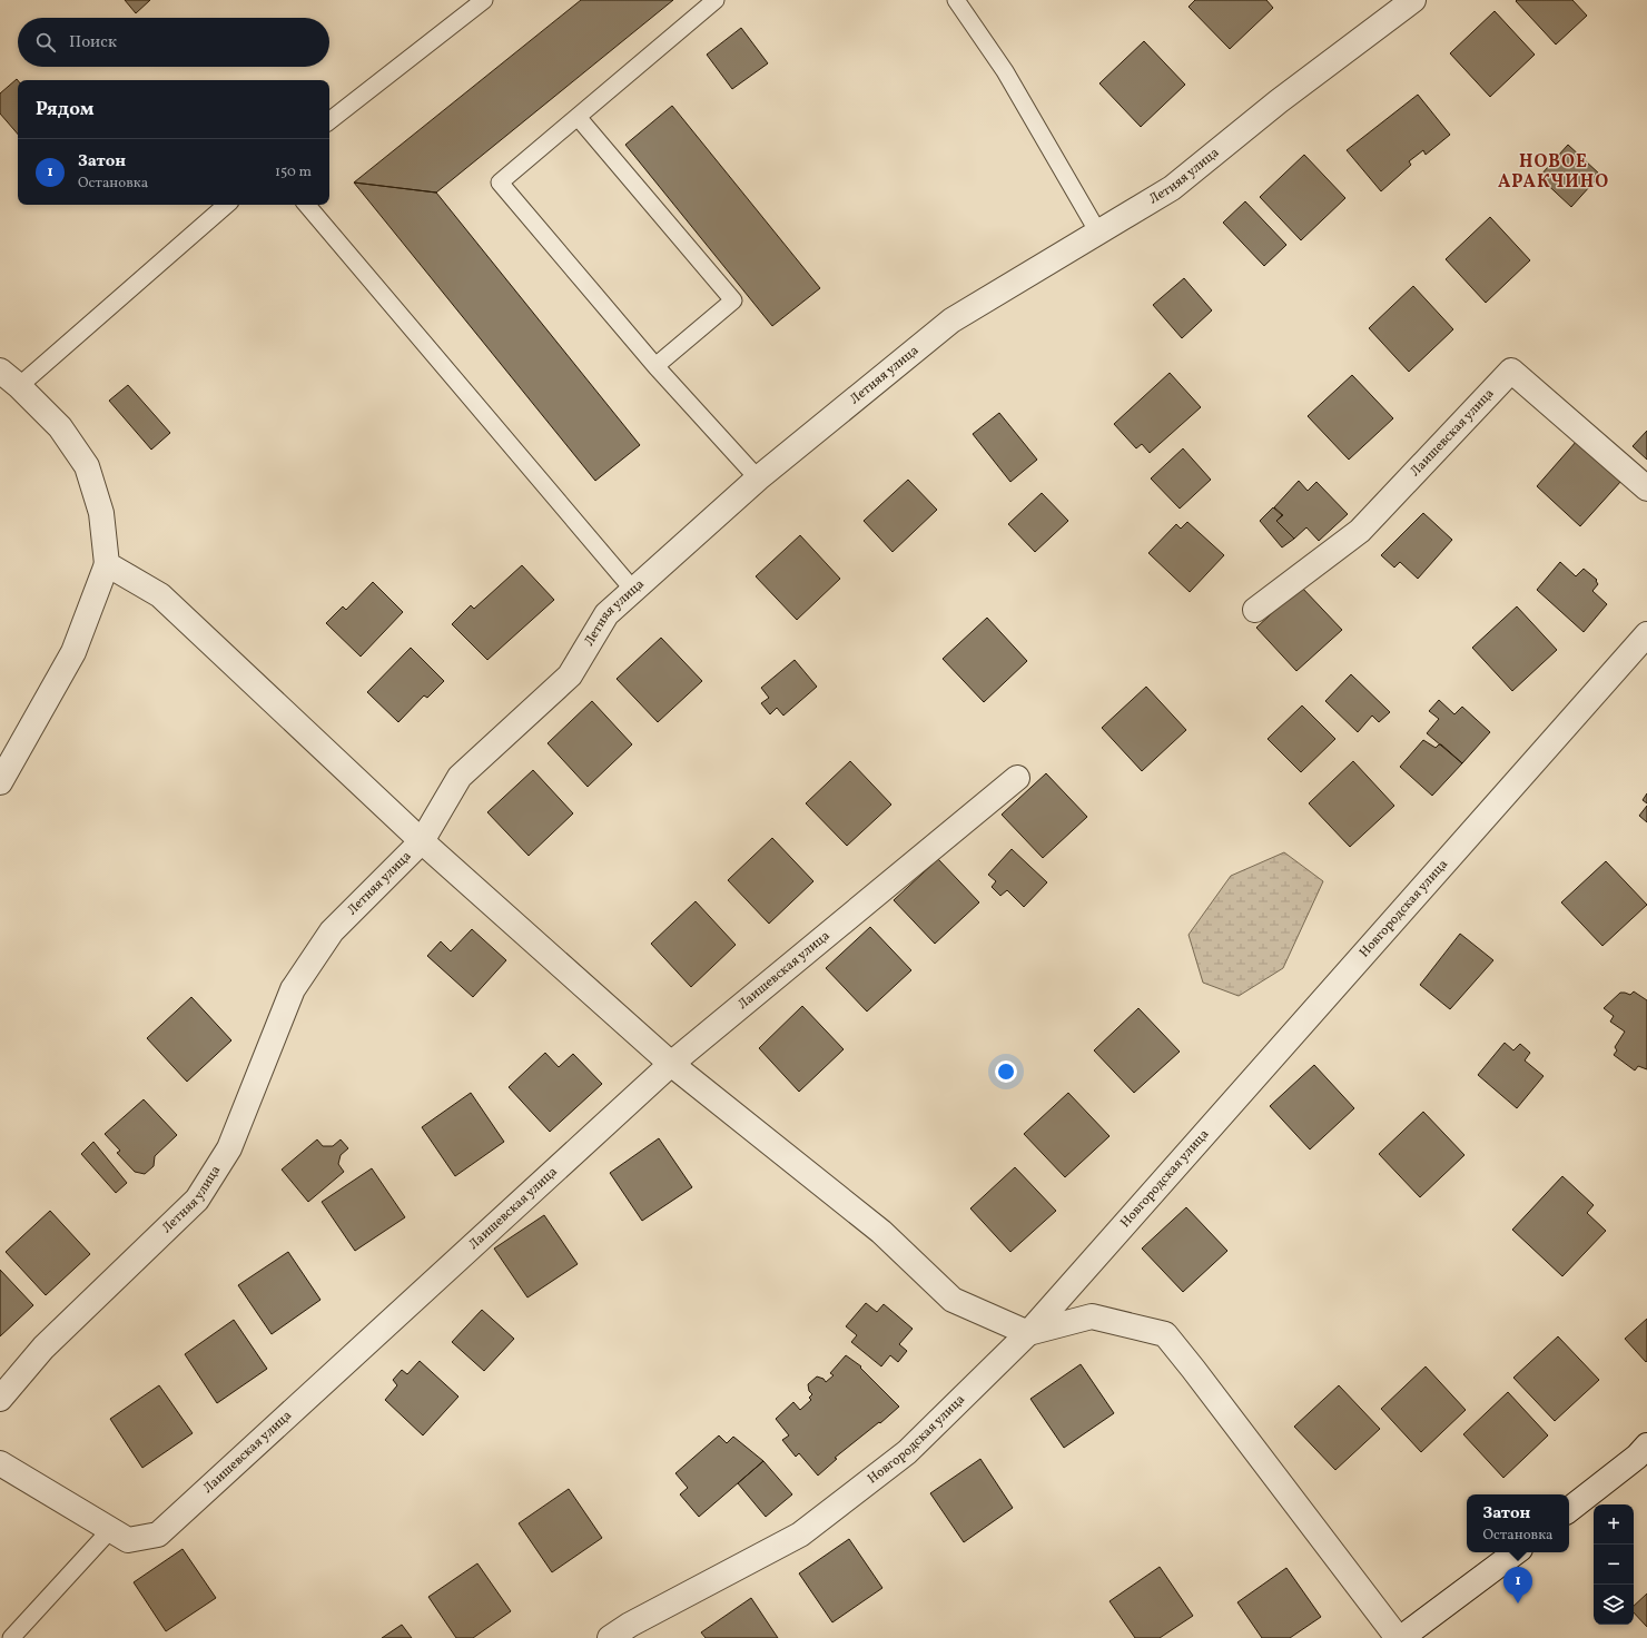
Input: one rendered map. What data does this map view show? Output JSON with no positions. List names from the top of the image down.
{
  "streets": {
    "street": ["Летняя улица", "Лаишевская улица", "Новгородская улица"]
  },
  "districts": ["НОВОЕ АРАКЧИНО"],
  "page": {
    "search": "Поиск",
    "heading": "Рядом",
    "list": [
      {
        "mark": "1",
        "name": "Затон",
        "note": "Остановка",
        "value": "150 m"
      }
    ],
    "popup": ["Затон", "Остановка"],
    "map_buttons": ["+", "−"],
    "pins": "1"
  }
}
